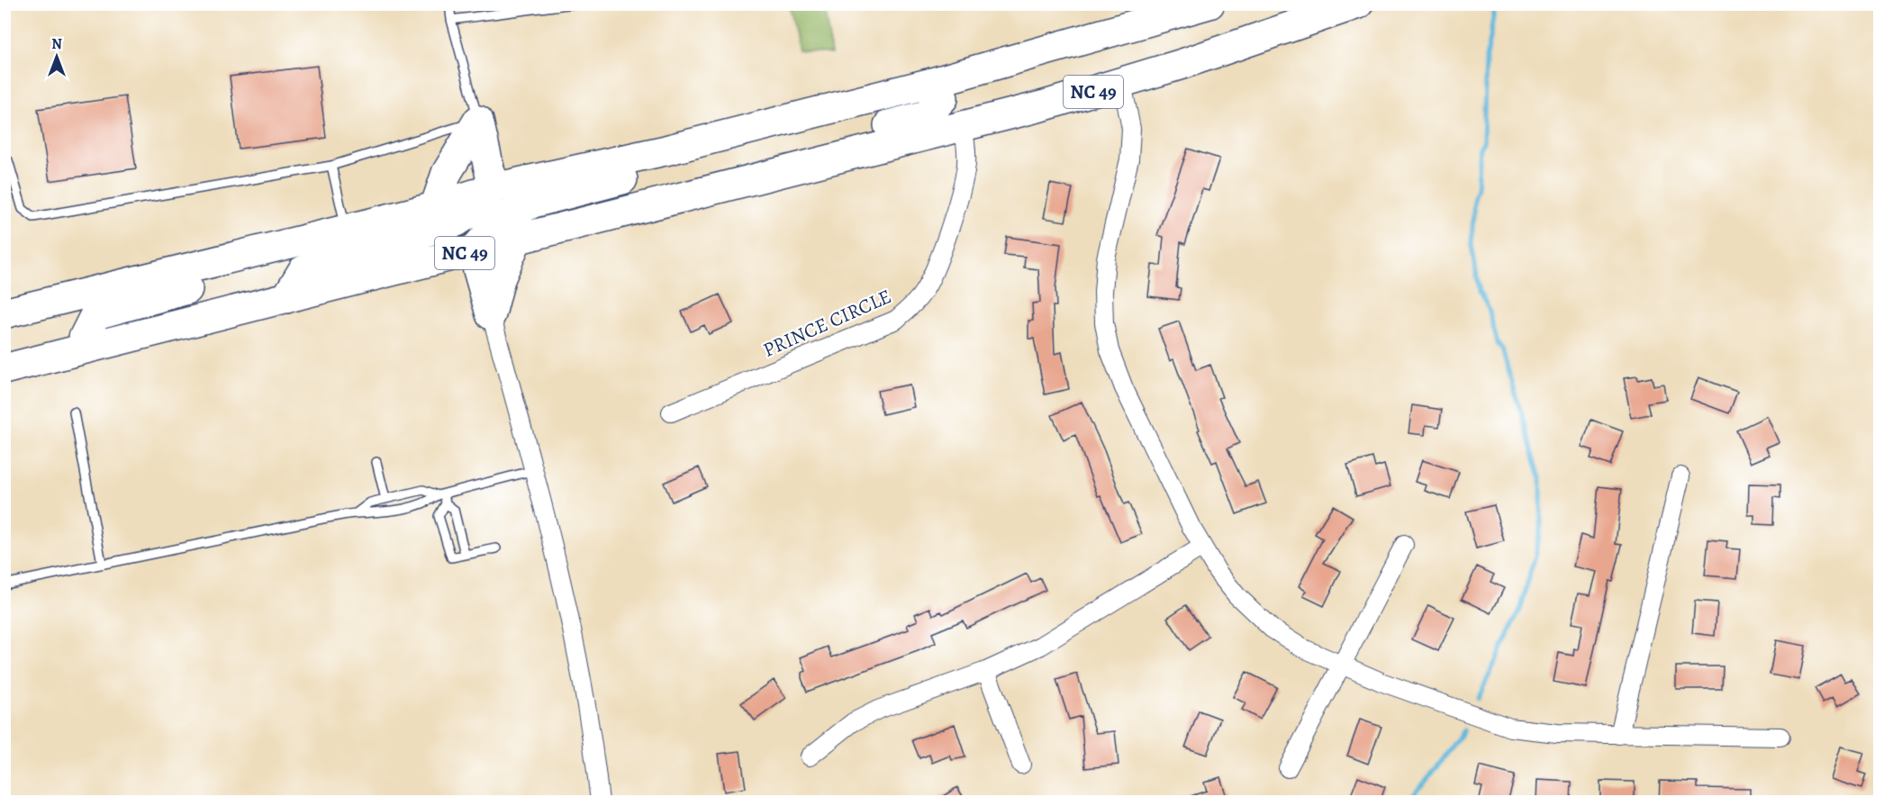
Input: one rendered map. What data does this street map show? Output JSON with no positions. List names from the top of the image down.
{
  "streets": {
    "highway": ["NC 49"],
    "street": ["PRINCE CIRCLE"]
  },
  "crossings": [
    ["NC 49", "PRINCE CIRCLE"]
  ],
  "north": "top"
}
